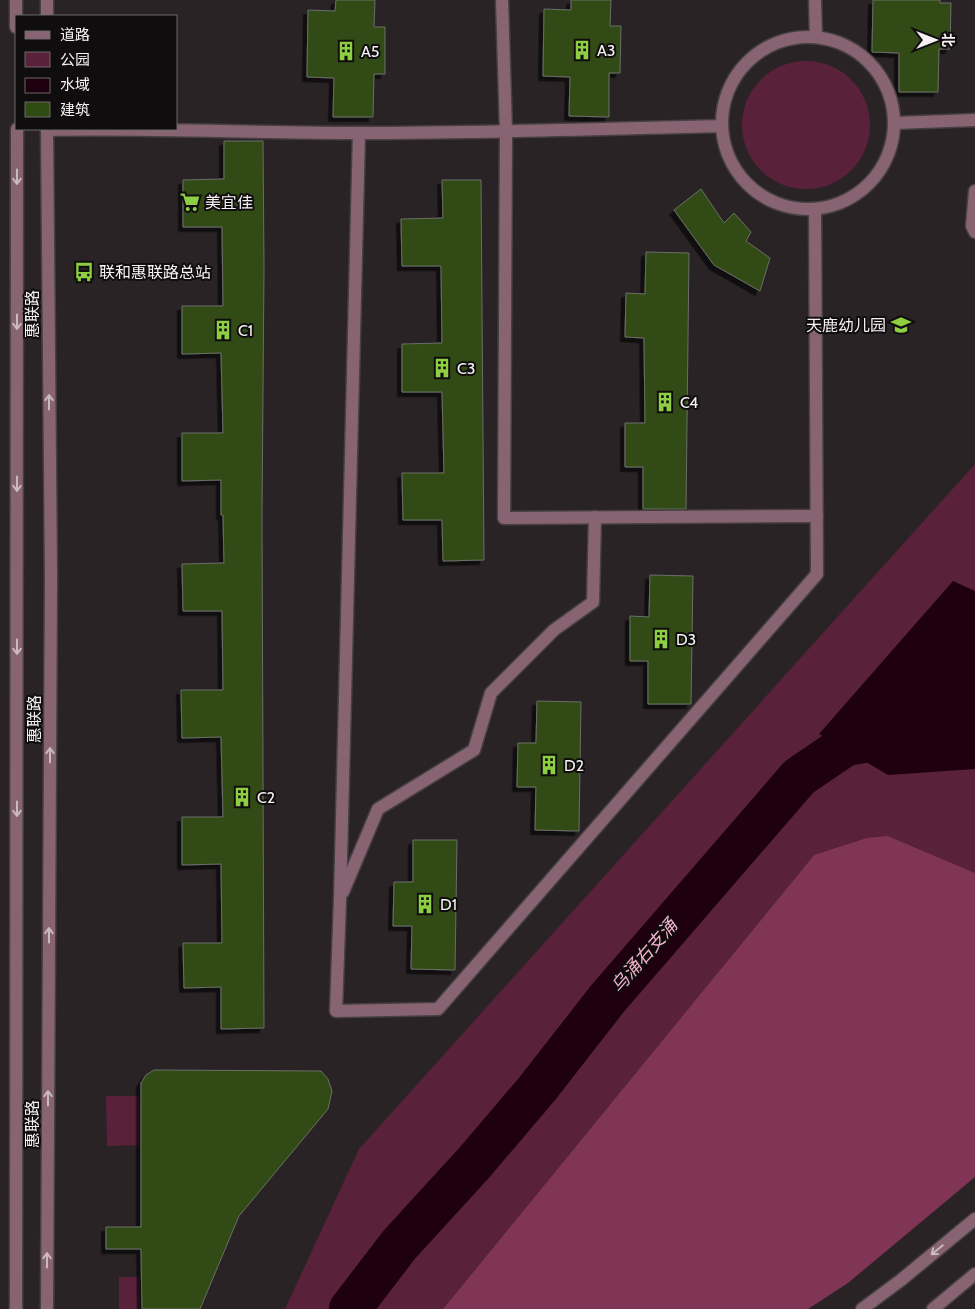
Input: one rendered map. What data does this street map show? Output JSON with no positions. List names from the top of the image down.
{
  "streets": {
    "street": ["惠联路"]
  },
  "water": ["乌涌右支涌"],
  "places": {
    "building": [
      "A3",
      "A5",
      "C1",
      "C3",
      "C4",
      "D3",
      "D2",
      "C2",
      "D1"
    ],
    "supermarket": ["美宜佳"],
    "bus stop": ["联和惠联路总站"],
    "school or university": ["天鹿幼儿园"]
  },
  "legend": [
    "道路",
    "公园",
    "水域",
    "建筑"
  ],
  "north": "right"
}
